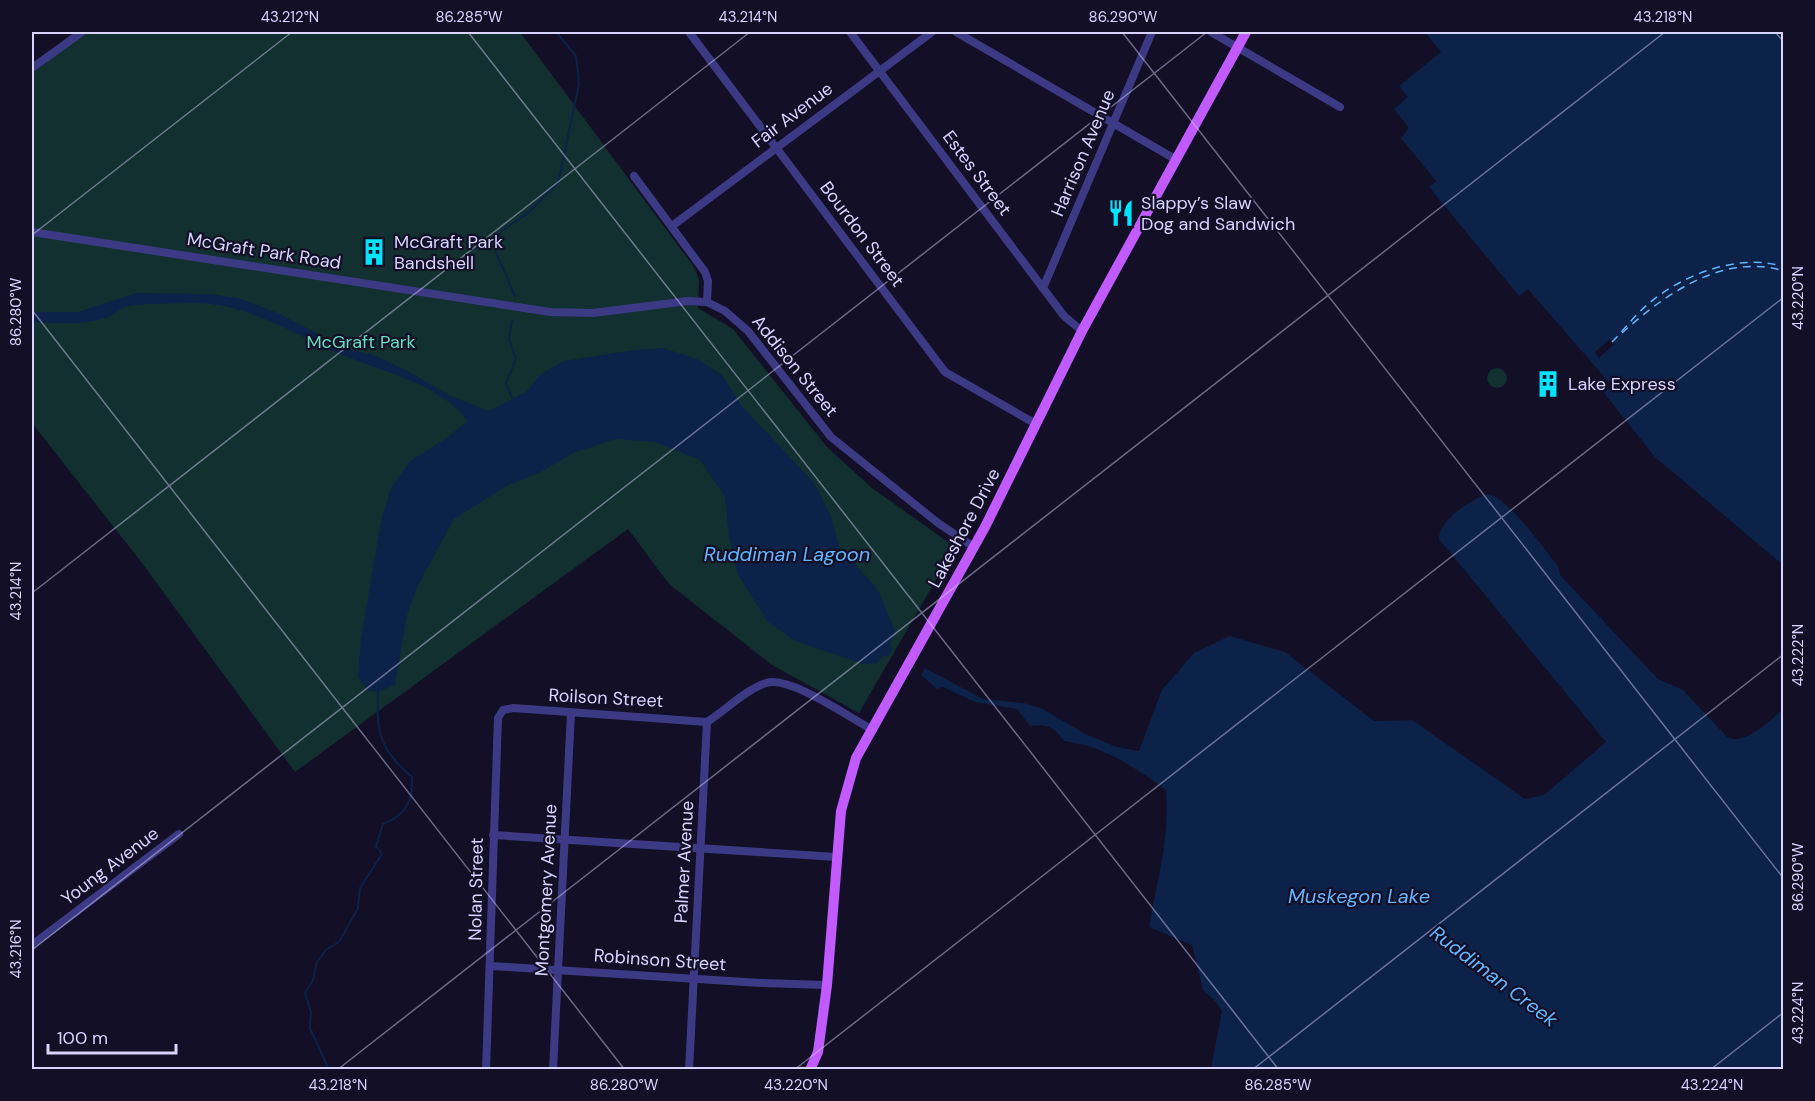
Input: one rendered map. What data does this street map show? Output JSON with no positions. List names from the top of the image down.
{
  "streets": {
    "main road": ["Lakeshore Drive"],
    "street": [
      "Fair Avenue",
      "Harrison Avenue",
      "Estes Street",
      "Bourdon Street",
      "McGraft Park Road",
      "Addison Street",
      "Roilson Street",
      "Palmer Avenue",
      "Young Avenue",
      "Nolan Street",
      "Montgomery Avenue",
      "Robinson Street"
    ]
  },
  "crossings": [
    ["Fair Avenue", "Estes Street"],
    ["Fair Avenue", "Bourdon Street"],
    ["Harrison Avenue", "Estes Street"],
    ["Estes Street", "Lakeshore Drive"],
    ["Bourdon Street", "Lakeshore Drive"],
    ["McGraft Park Road", "Addison Street"],
    ["Addison Street", "Lakeshore Drive"],
    ["Lakeshore Drive", "Robinson Street"],
    ["Roilson Street", "Palmer Avenue"],
    ["Roilson Street", "Nolan Street"],
    ["Roilson Street", "Montgomery Avenue"],
    ["Palmer Avenue", "Robinson Street"],
    ["Nolan Street", "Robinson Street"],
    ["Montgomery Avenue", "Robinson Street"]
  ],
  "water": ["Ruddiman Lagoon", "Muskegon Lake", "Ruddiman Creek"],
  "parks": ["McGraft Park"],
  "places": {
    "restaurant": ["Slappy’s Slaw Dog and Sandwich"],
    "building": ["McGraft Park Bandshell", "Lake Express"]
  },
  "scale_bar": "100 m",
  "coordinates": [
    "43.212°N",
    "86.285°W",
    "43.214°N",
    "86.290°W",
    "43.218°N",
    "43.220°N",
    "86.280°W",
    "43.222°N",
    "43.216°N",
    "43.224°N"
  ]
}
